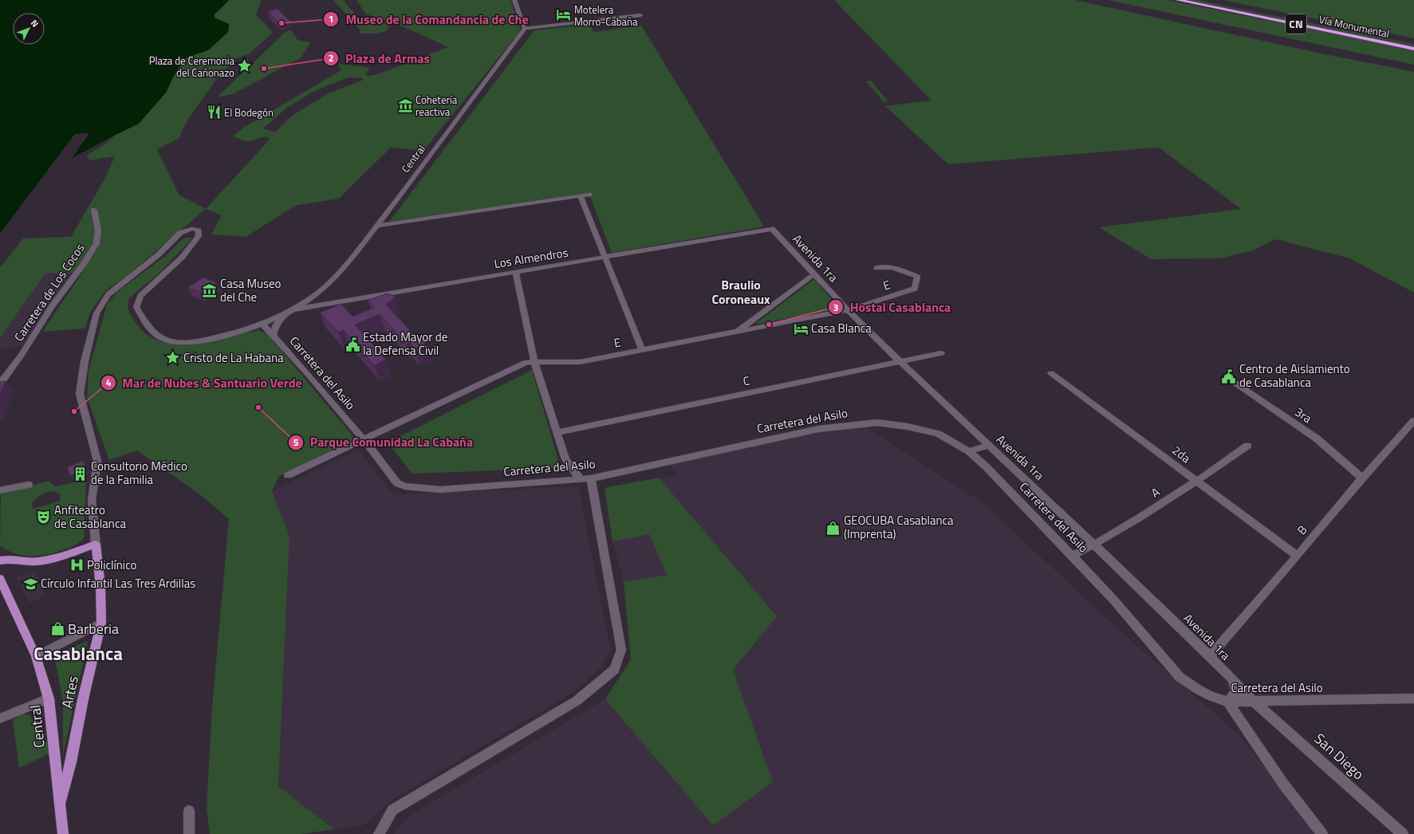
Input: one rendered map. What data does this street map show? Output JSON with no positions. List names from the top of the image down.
{
  "streets": {
    "highway": ["CN", "Vía Monumental"],
    "main road": ["Central", "Artes"],
    "street": [
      "Los Almendros",
      "Avenida 1ra",
      "E",
      "Carretera de Los Cocos",
      "Carretera del Asilo",
      "C",
      "3ra",
      "2da",
      "A",
      "B",
      "San Diego"
    ]
  },
  "crossings": [
    ["Central", "Los Almendros"],
    ["Central", "Carretera del Asilo"],
    ["Central", "Artes"],
    ["Los Almendros", "Avenida 1ra"],
    ["Avenida 1ra", "E"],
    ["Avenida 1ra", "Carretera del Asilo"],
    ["Avenida 1ra", "C"],
    ["Avenida 1ra", "A"],
    ["Avenida 1ra", "B"],
    ["Avenida 1ra", "San Diego"],
    ["E", "Carretera del Asilo"],
    ["Carretera del Asilo", "A"],
    ["Carretera del Asilo", "San Diego"],
    ["3ra", "B"],
    ["2da", "A"],
    ["2da", "B"]
  ],
  "districts": ["Braulio Coroneaux", "Casablanca"],
  "places": {
    "hotel": ["Motelera Morro-Cabaña", "Casa Blanca"],
    "other": [
      "Museo de la Comandancia de Che",
      "Plaza de Armas",
      "Hostal Casablanca",
      "Parque Comunidad La Cabaña",
      "Mar de Nubes & Santuario Verde"
    ],
    "place": ["Plaza de Ceremonia del Cañonazo", "Cristo de La Habana"],
    "museum": ["Cohetería reactiva", "Casa Museo del Che"],
    "restaurant": ["El Bodegón"],
    "public building": ["Estado Mayor de la Defensa Civil", "Centro de Aislamiento de Casablanca"],
    "building": ["Consultorio Médico de la Familia"],
    "theatre": ["Anfiteatro de Casablanca"],
    "shop": ["GEOCUBA Casablanca (Imprenta)", "Barberia"],
    "hospital": ["Policlínico"],
    "school or university": ["Círculo Infantil Las Tres Ardillas"]
  },
  "north": "top right"
}
